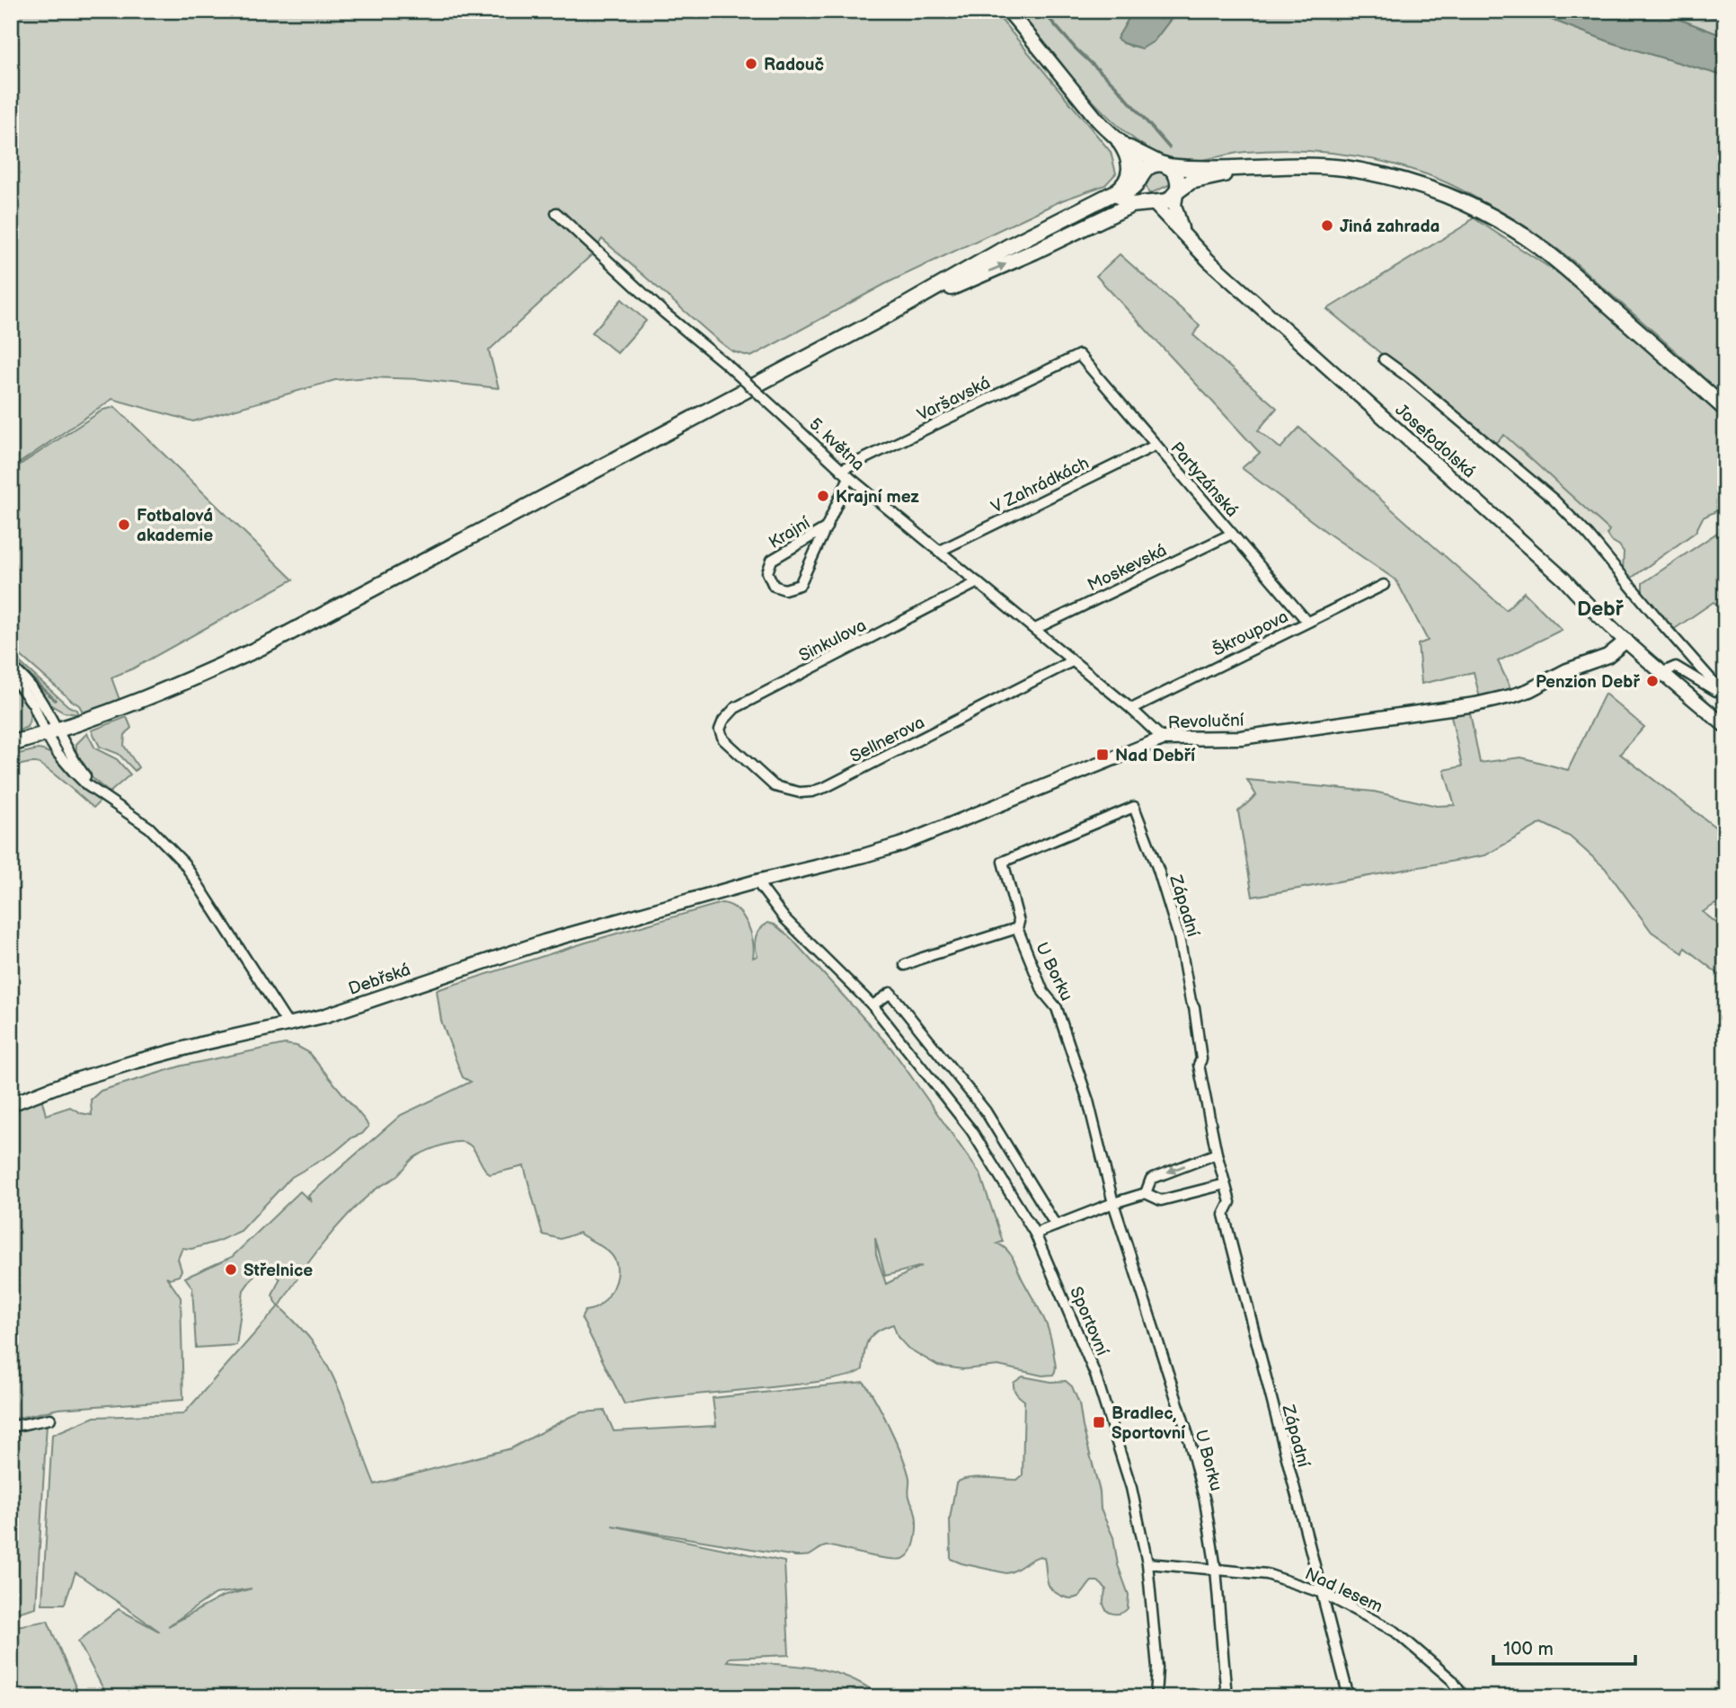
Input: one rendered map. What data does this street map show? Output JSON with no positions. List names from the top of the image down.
{
  "streets": {
    "main road": ["Josefodolská", "Revoluční", "Debřská"],
    "street": [
      "Varšavská",
      "5. května",
      "Partyzánská",
      "V Zahrádkách",
      "Krajní",
      "Moskevská",
      "Škroupova",
      "Sinkulova",
      "Sellnerova",
      "Západní",
      "U Borku",
      "Sportovní",
      "Nad lesem"
    ]
  },
  "crossings": [
    ["Varšavská", "5. května"],
    ["Varšavská", "Partyzánská"],
    ["Josefodolská", "Revoluční"],
    ["5. května", "V Zahrádkách"],
    ["5. května", "Krajní"],
    ["5. května", "Moskevská"],
    ["5. května", "Škroupova"],
    ["5. května", "Sinkulova"],
    ["5. května", "Revoluční"],
    ["5. května", "Sellnerova"],
    ["Partyzánská", "V Zahrádkách"],
    ["Partyzánská", "Moskevská"],
    ["Partyzánská", "Škroupova"],
    ["Sinkulova", "Sellnerova"],
    ["Revoluční", "Debřská"],
    ["Revoluční", "Sportovní"],
    ["Západní", "U Borku"],
    ["Západní", "Nad lesem"],
    ["U Borku", "Nad lesem"],
    ["Debřská", "Sportovní"],
    ["Sportovní", "Nad lesem"]
  ],
  "districts": ["Debř"],
  "places": {
    "other": [
      "Radouč",
      "Jiná zahrada",
      "Krajní mez",
      "Fotbalová akademie",
      "Penzion Debř",
      "Střelnice"
    ],
    "transit": ["Nad Debří", "Bradlec, Sportovní"]
  },
  "scale_bar": "100 m"
}
